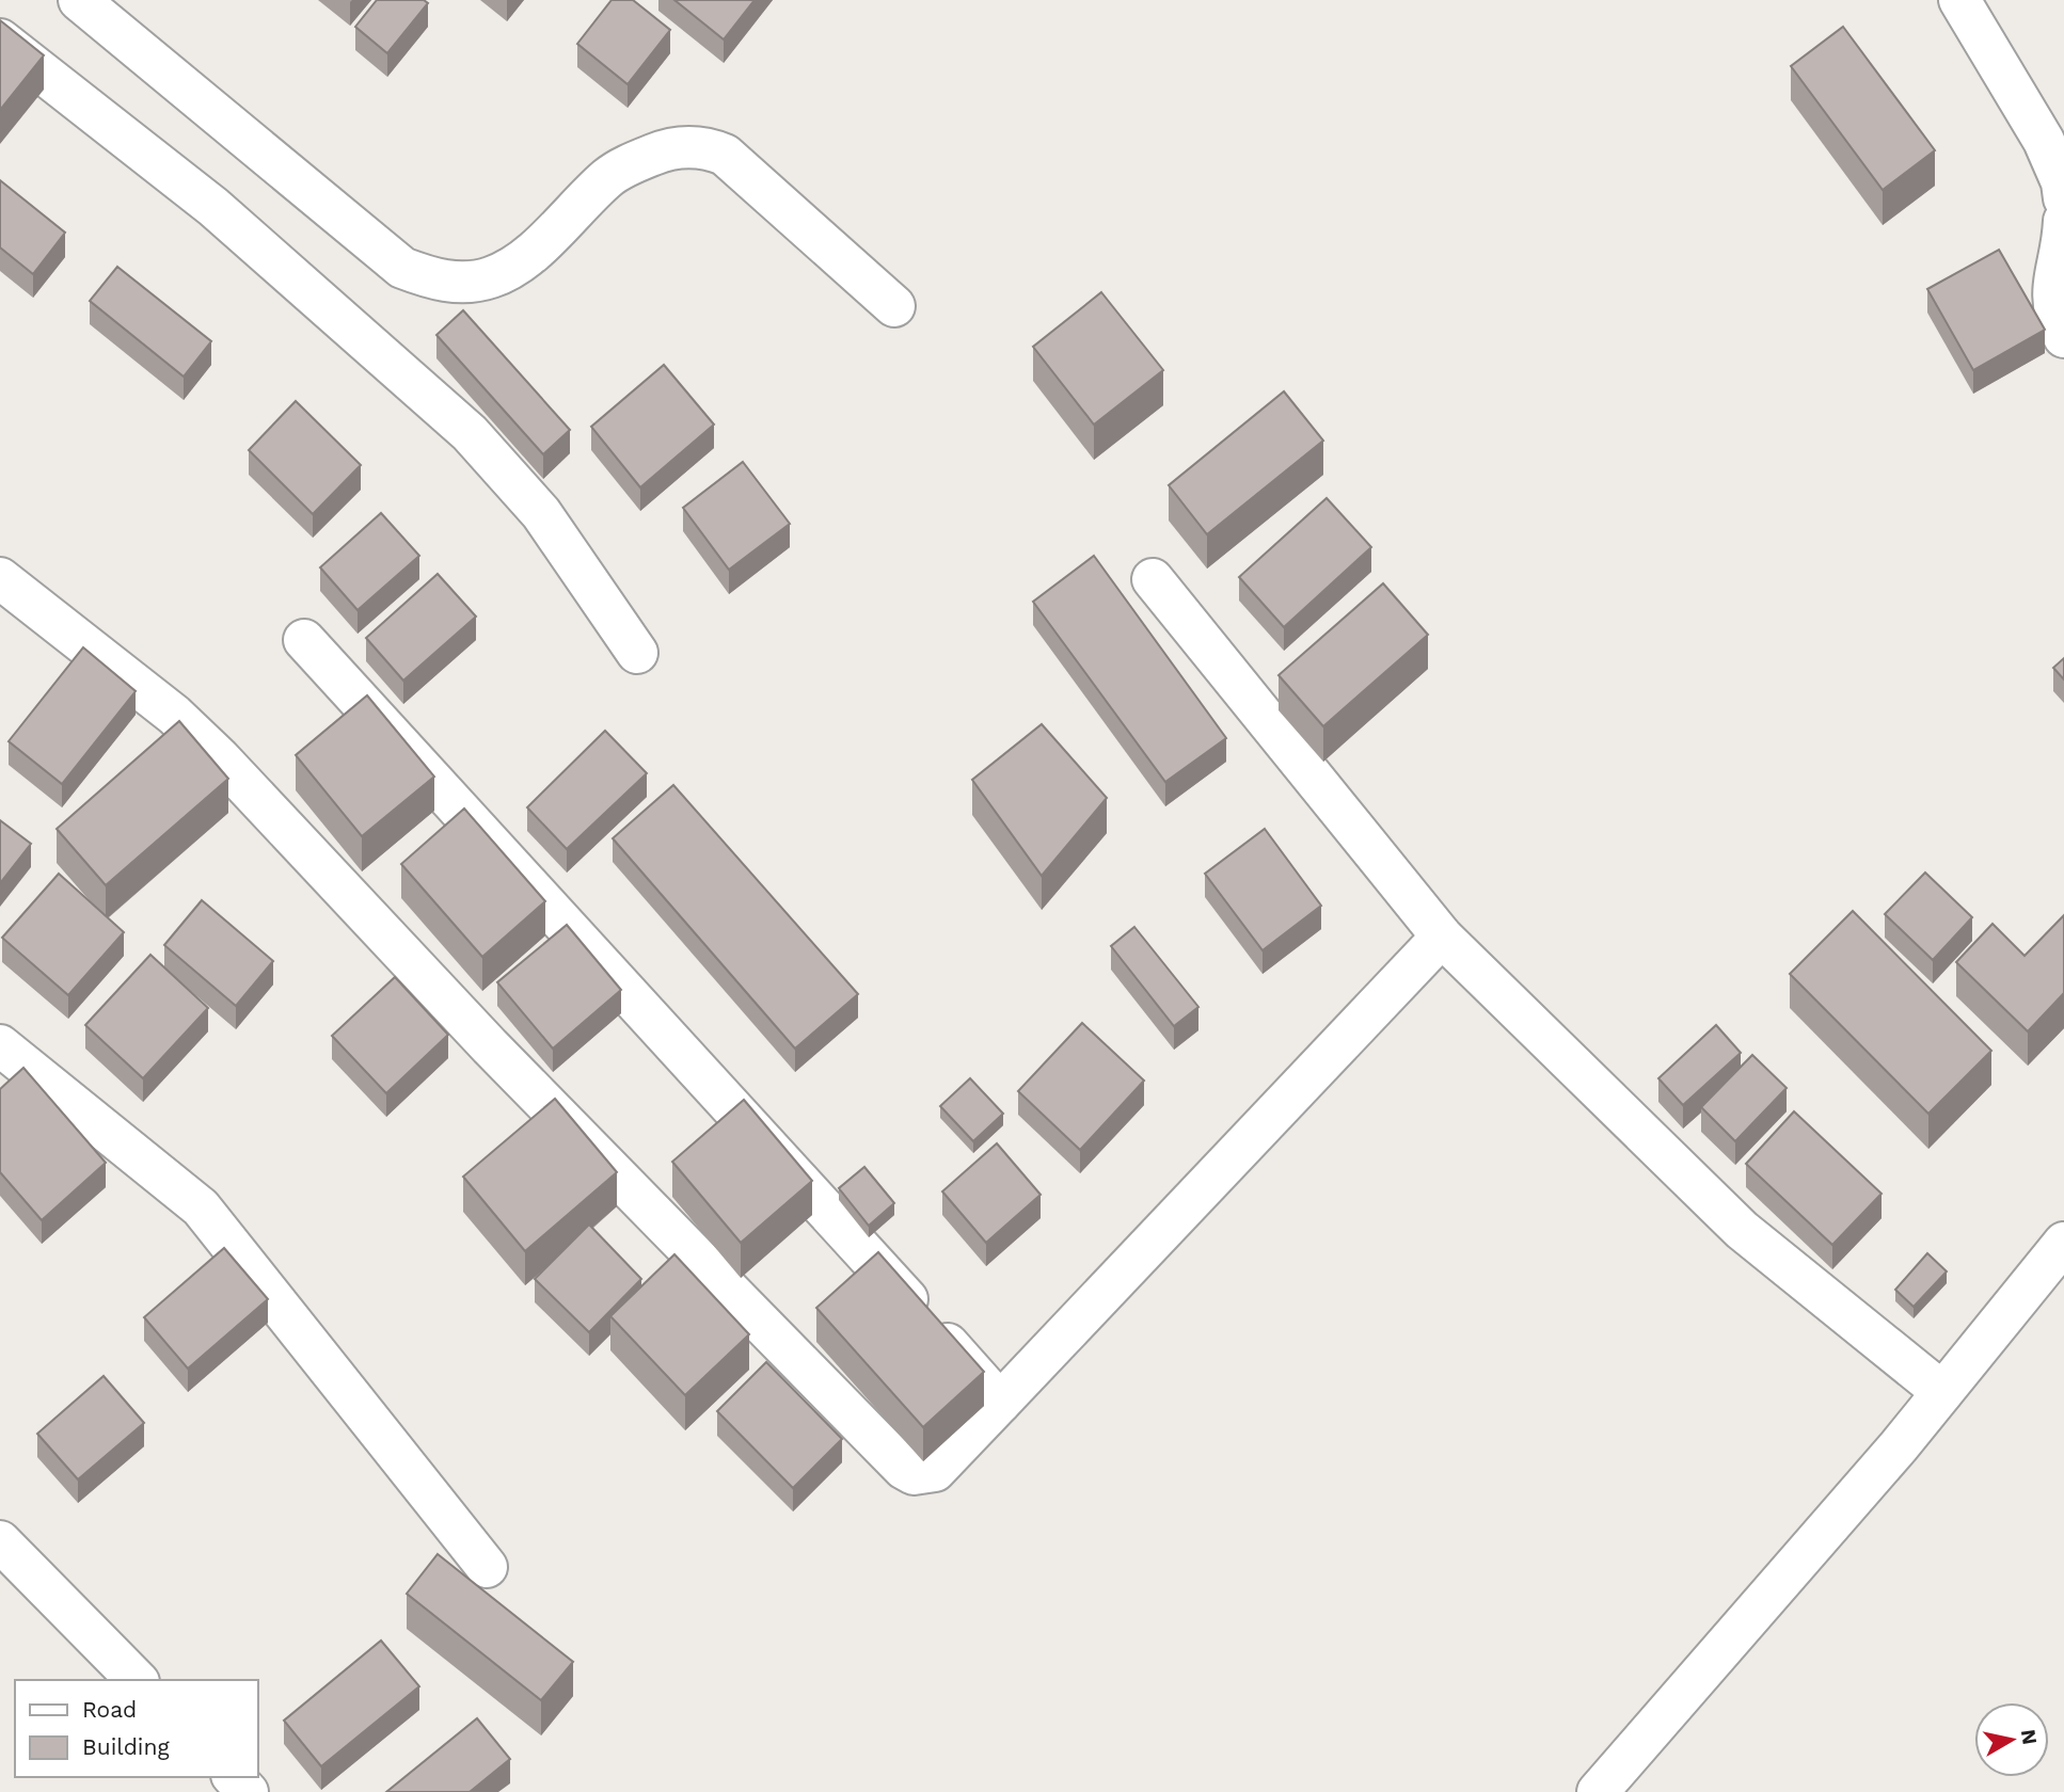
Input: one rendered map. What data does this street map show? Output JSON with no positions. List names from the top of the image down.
{
  "legend": ["Road", "Building"],
  "north": "right"
}
